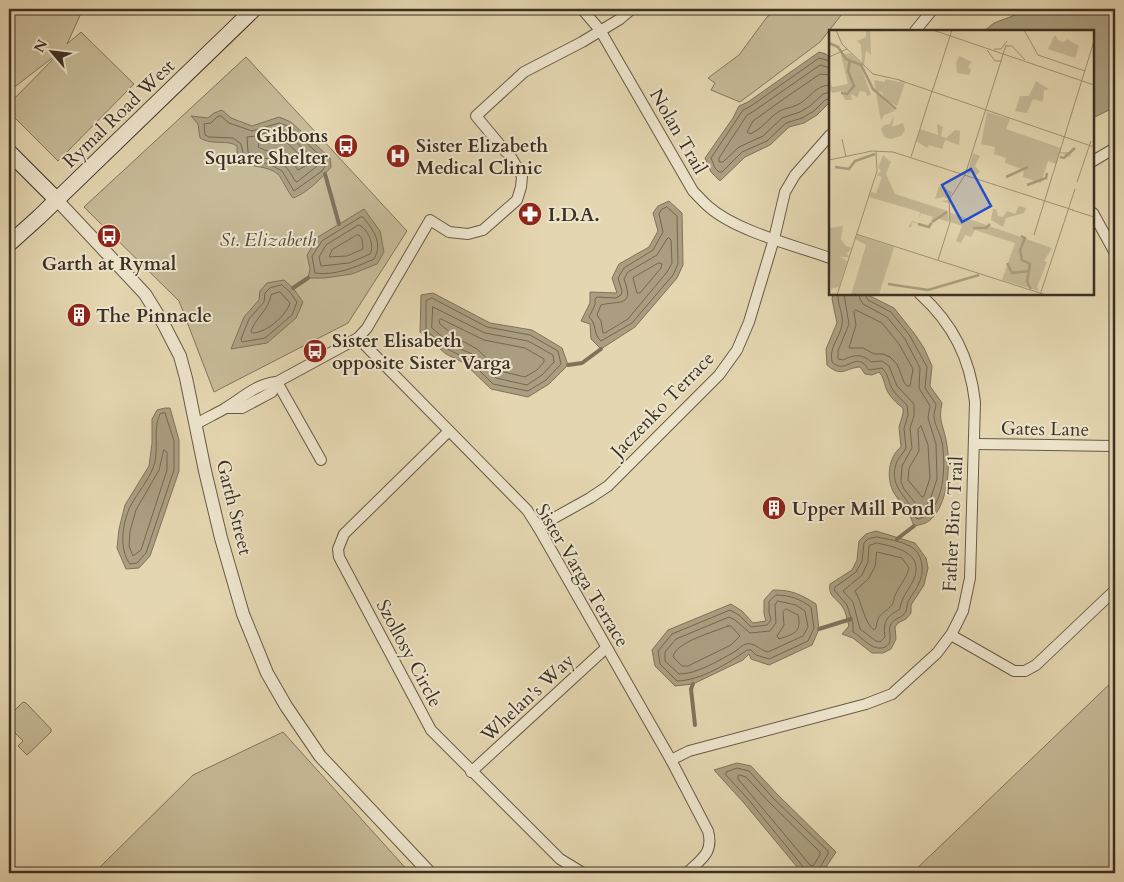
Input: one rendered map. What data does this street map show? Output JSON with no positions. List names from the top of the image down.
{
  "streets": {
    "main road": ["Rymal Road West", "Garth Street"],
    "street": [
      "Nolan Trail",
      "Jaczenko Terrace",
      "Gates Lane",
      "Father Biro Trail",
      "Sister Varga Terrace",
      "Szollosy Circle",
      "Whelan's Way"
    ]
  },
  "crossings": [
    ["Rymal Road West", "Garth Street"],
    ["Nolan Trail", "Jaczenko Terrace"],
    ["Jaczenko Terrace", "Sister Varga Terrace"],
    ["Gates Lane", "Father Biro Trail"],
    ["Father Biro Trail", "Sister Varga Terrace"],
    ["Sister Varga Terrace", "Szollosy Circle"],
    ["Sister Varga Terrace", "Whelan's Way"],
    ["Szollosy Circle", "Whelan's Way"]
  ],
  "parks": ["St. Elizabeth"],
  "places": {
    "bus stop": ["Gibbons Square Shelter", "Garth at Rymal", "Sister Elisabeth opposite Sister Varga"],
    "hospital": ["Sister Elizabeth Medical Clinic"],
    "pharmacy": ["I.D.A."],
    "building": ["The Pinnacle", "Upper Mill Pond"]
  },
  "north": "top left"
}
